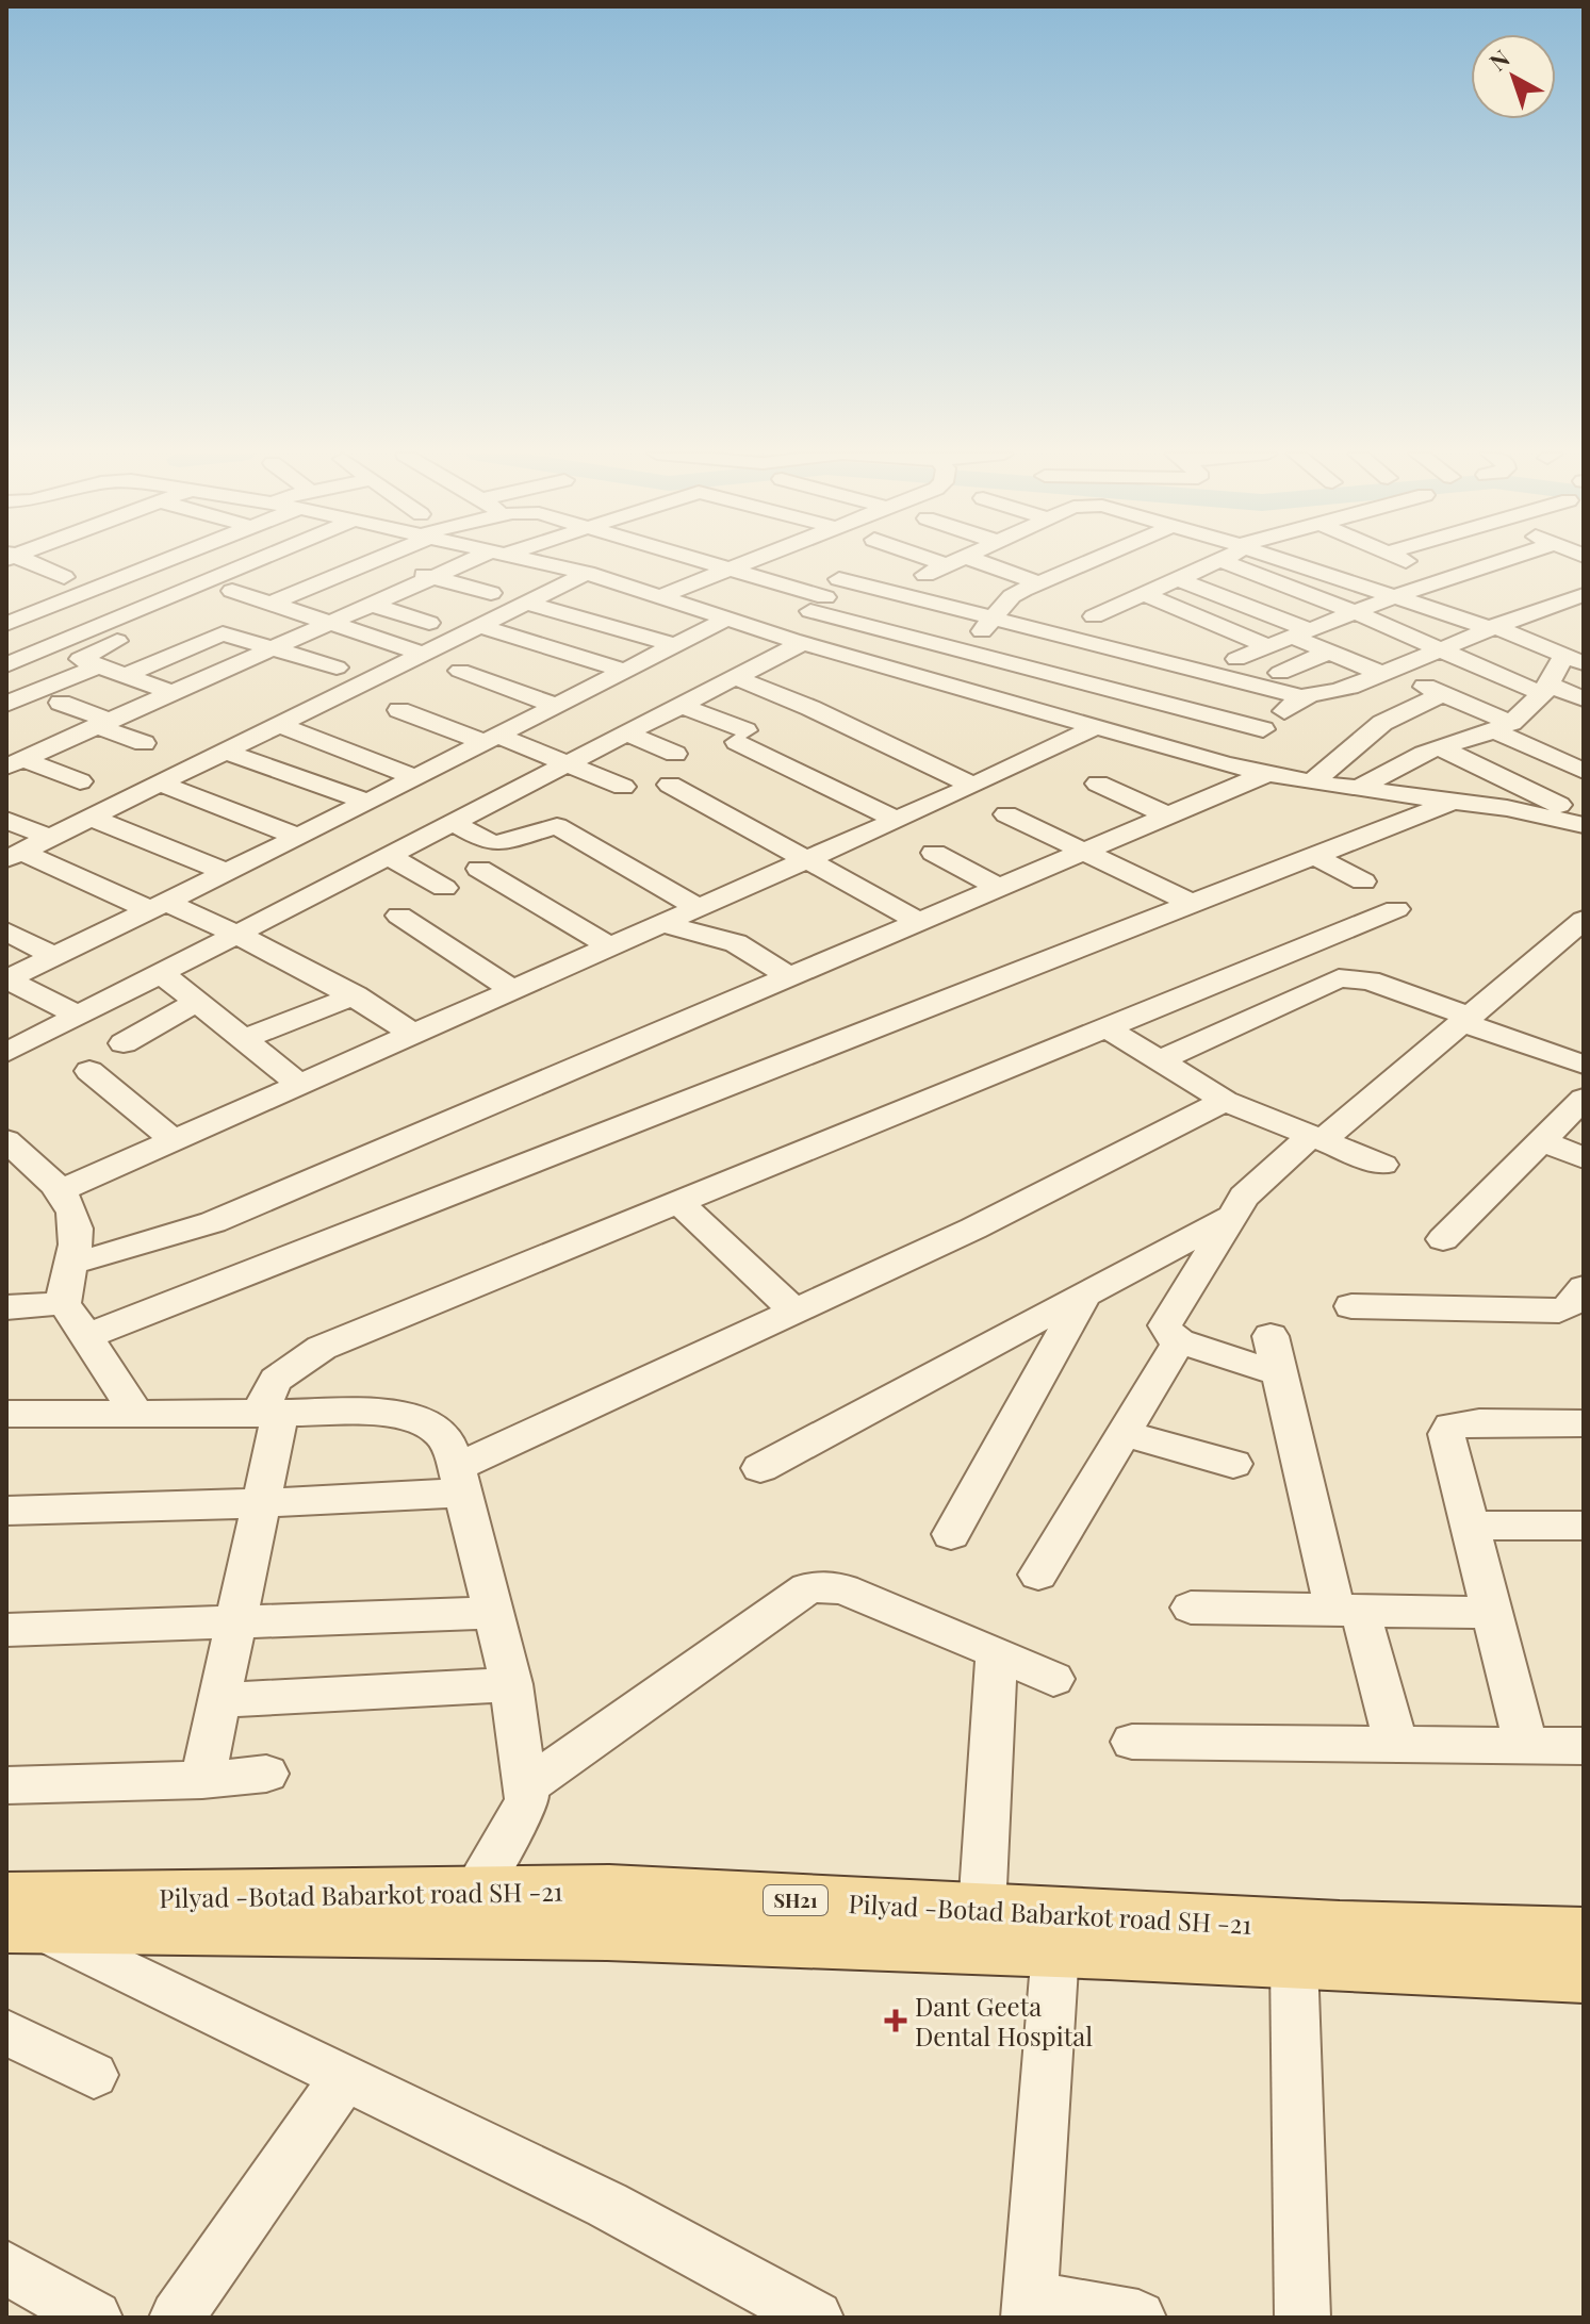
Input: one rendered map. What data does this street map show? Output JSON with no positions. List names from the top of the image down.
{
  "streets": {
    "main road": ["Pilyad -Botad Babarkot road SH -21", "SH21"]
  },
  "places": {
    "health": ["Dant Geeta Dental Hospital"]
  },
  "north": "top left"
}
